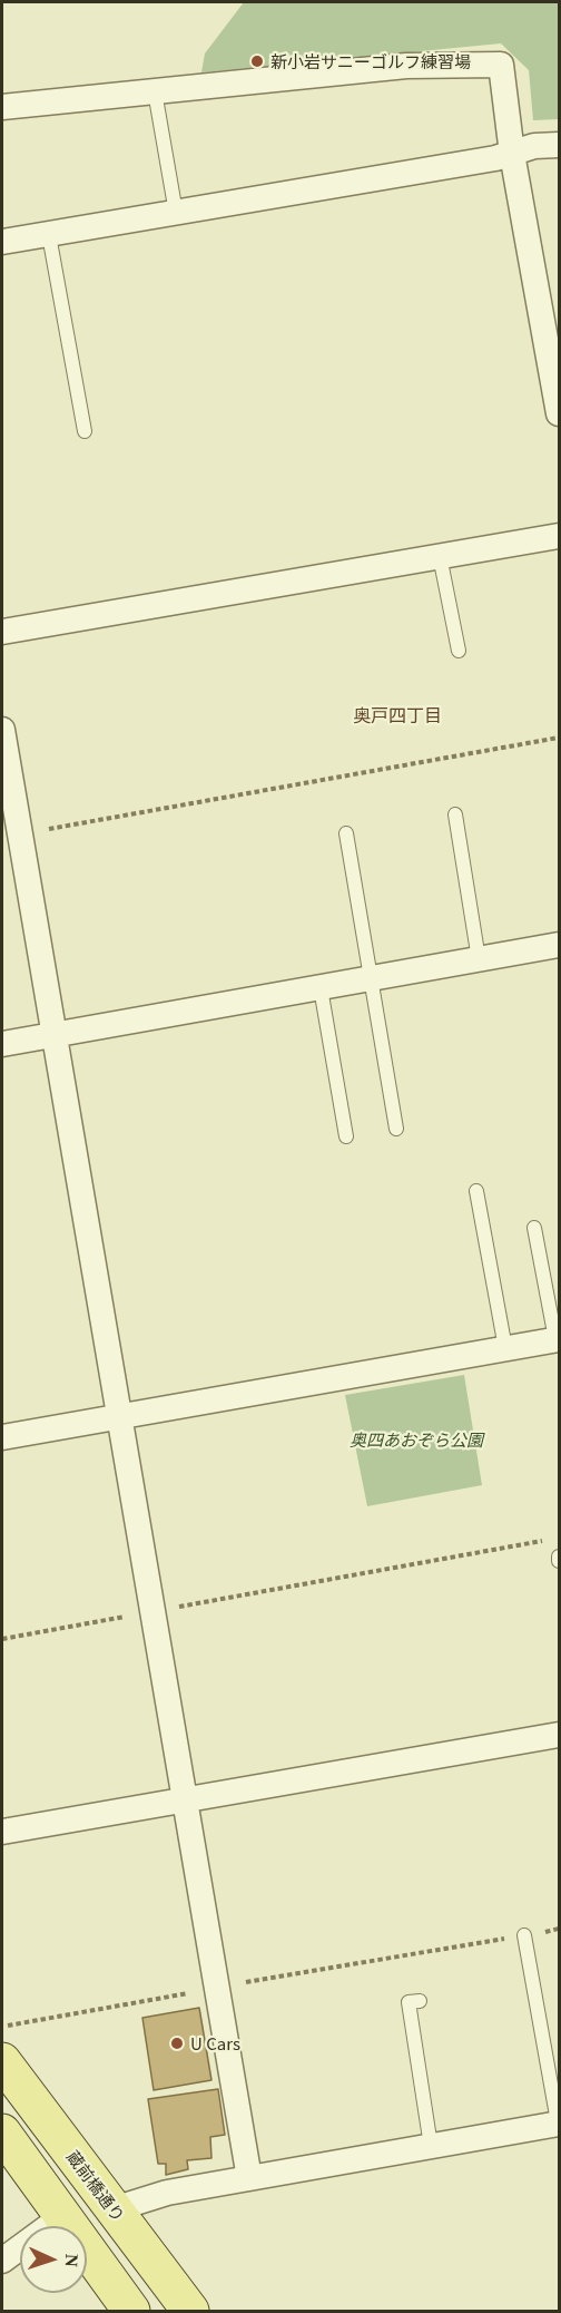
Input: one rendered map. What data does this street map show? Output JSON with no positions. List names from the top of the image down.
{
  "streets": {
    "main road": ["蔵前橋通り"]
  },
  "districts": ["奥戸四丁目"],
  "parks": ["奥四あおぞら公園"],
  "places": ["新小岩サニーゴルフ練習場", "U Cars"],
  "north": "right"
}
